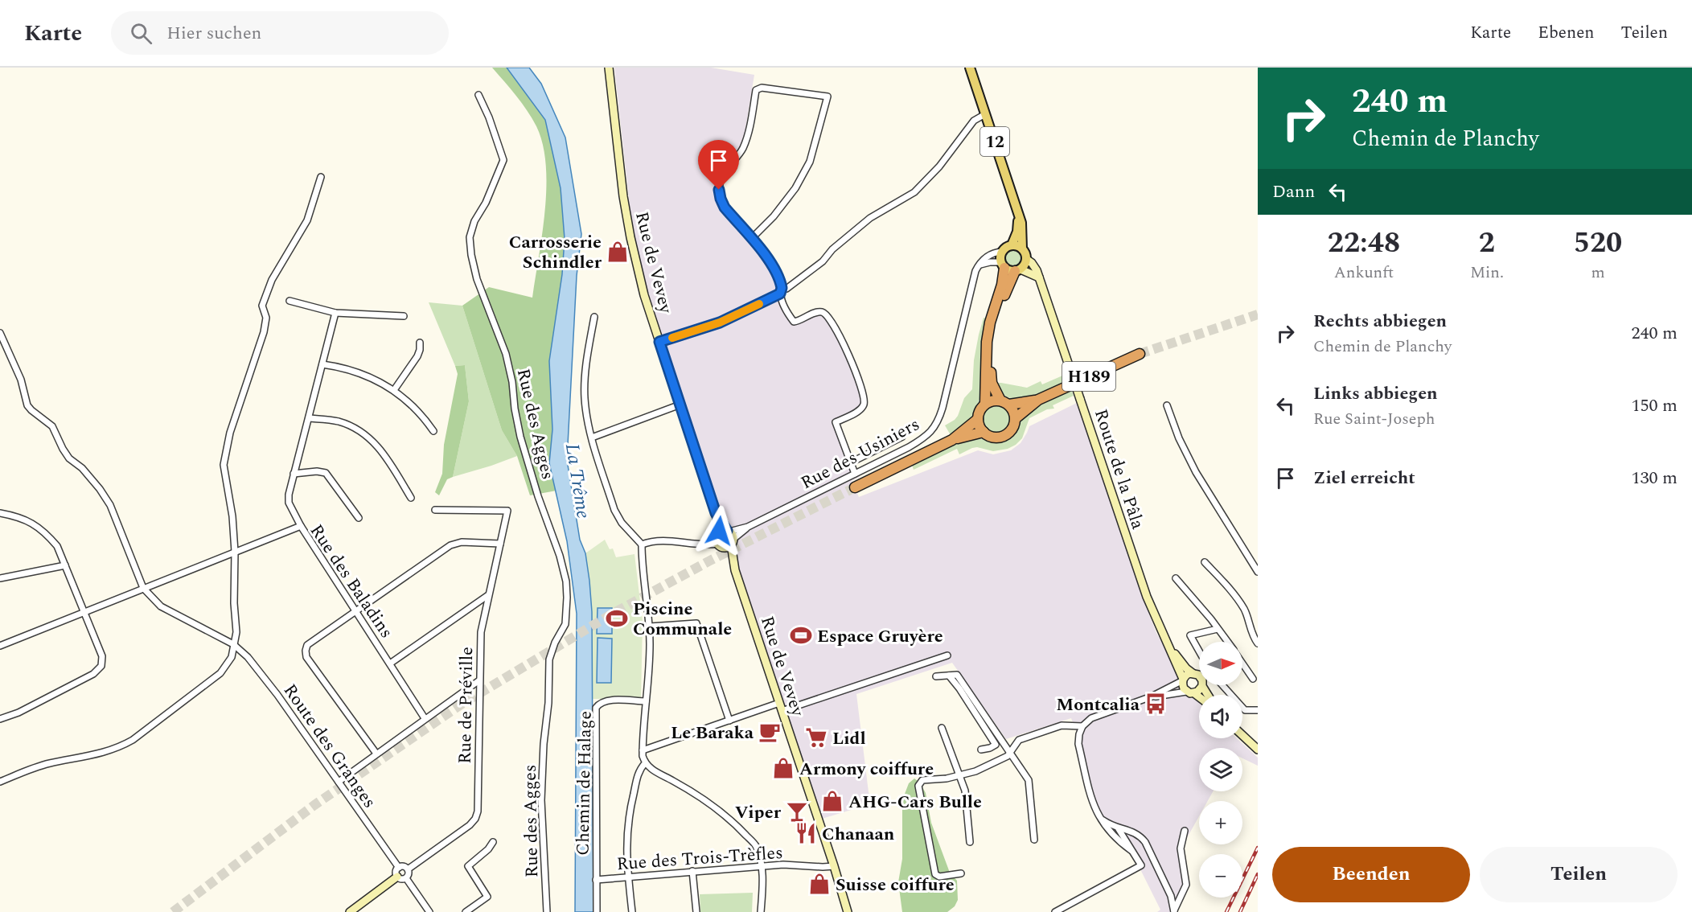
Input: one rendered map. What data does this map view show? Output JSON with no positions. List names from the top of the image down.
{
  "streets": {
    "highway": ["H189"],
    "main road": ["12", "Rue de Vevey", "Route de la Pâla"],
    "street": [
      "Rue des Agges",
      "Rue des Usiniers",
      "Rue des Baladins",
      "Rue de Préville",
      "Route des Granges",
      "Chemin de Halage",
      "Rue des Trois-Trèfles"
    ]
  },
  "crossings": [
    ["12", "Route de la Pâla"],
    ["Rue de Vevey", "Rue des Usiniers"],
    ["Rue de Vevey", "Rue des Trois-Trèfles"],
    ["Rue des Baladins", "Route des Granges"],
    ["Rue de Préville", "Route des Granges"],
    ["Chemin de Halage", "Rue des Trois-Trèfles"]
  ],
  "water": ["La Trême"],
  "places": {
    "shop": [
      "Carrosserie Schindler",
      "Armony coiffure",
      "AHG-Cars Bulle",
      "Suisse coiffure"
    ],
    "sports": ["Piscine Communale", "Espace Gruyère"],
    "bus stop": ["Montcalia"],
    "cafe": ["Le Baraka"],
    "supermarket": ["Lidl"],
    "bar": ["Viper"],
    "restaurant": ["Chanaan"]
  },
  "north": "right",
  "page": {
    "header": "Karte",
    "search": "Hier suchen",
    "nav": ["Karte", "Ebenen", "Teilen"],
    "turn": ["240 m", "Chemin de Planchy"],
    "then": "Dann",
    "eta": [
      "22:48",
      "Ankunft",
      "2",
      "Min.",
      "520",
      "m"
    ],
    "list": [
      {
        "name": "Rechts abbiegen",
        "note": "Chemin de Planchy",
        "value": "240 m"
      },
      {
        "name": "Links abbiegen",
        "note": "Rue Saint-Joseph",
        "value": "150 m"
      },
      {
        "name": "Ziel erreicht",
        "value": "130 m"
      }
    ],
    "map_buttons": ["+", "−"],
    "buttons": ["Beenden", "Teilen"]
  }
}
